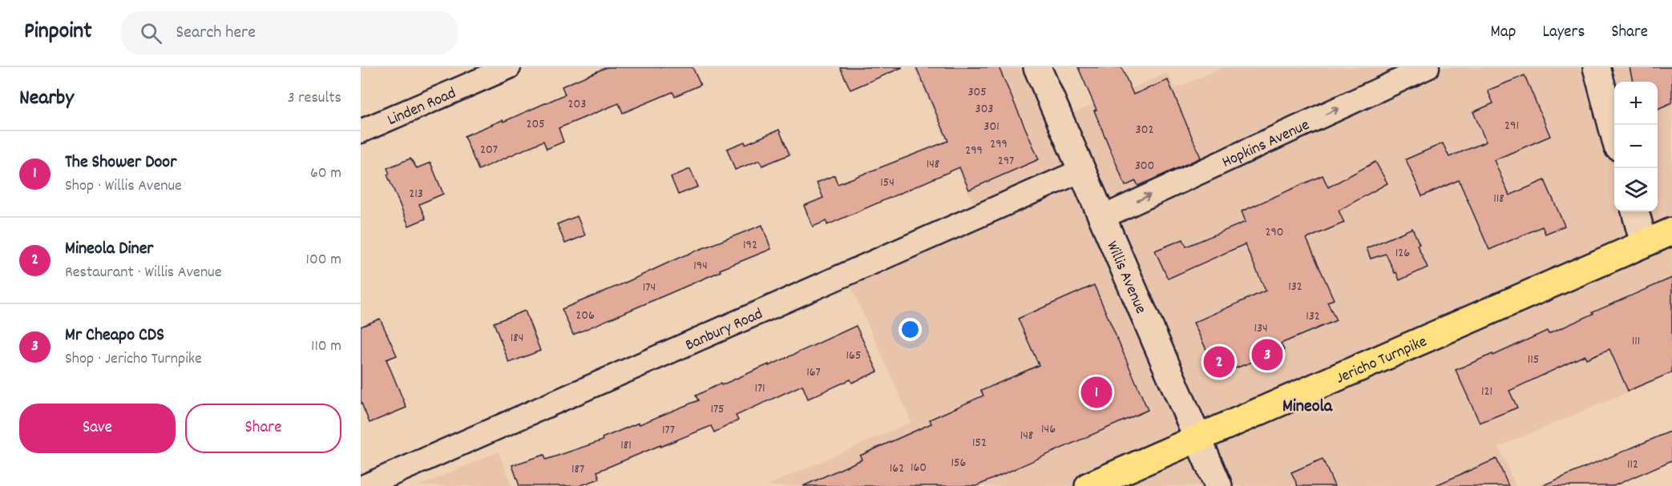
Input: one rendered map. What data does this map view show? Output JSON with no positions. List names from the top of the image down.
{
  "streets": {
    "main road": ["Willis Avenue", "Jericho Turnpike"],
    "street": ["Linden Road", "Hopkins Avenue", "Banbury Road"]
  },
  "crossings": [
    ["Hopkins Avenue", "Willis Avenue"],
    ["Willis Avenue", "Banbury Road"],
    ["Willis Avenue", "Jericho Turnpike"]
  ],
  "one_way": ["Hopkins Avenue"],
  "districts": ["Mineola"],
  "house_numbers": [
    "305",
    "203",
    "303",
    "205",
    "291",
    "301",
    "302",
    "299",
    "207",
    "299",
    "297",
    "148",
    "300",
    "154",
    "213",
    "118",
    "290",
    "192",
    "126",
    "194",
    "132",
    "174",
    "206",
    "132",
    "134",
    "184",
    "111",
    "165",
    "115",
    "167",
    "171",
    "121",
    "175",
    "146",
    "177",
    "148",
    "152",
    "181",
    "156",
    "112",
    "160",
    "162",
    "187"
  ],
  "page": {
    "header": "Pinpoint",
    "search": "Search here",
    "nav": ["Map", "Layers", "Share"],
    "heading": ["Nearby", "3 results"],
    "map_buttons": ["+", "−"],
    "list": [
      {
        "mark": "1",
        "name": "The Shower Door",
        "note": "Shop · Willis Avenue",
        "value": "60 m"
      },
      {
        "mark": "2",
        "name": "Mineola Diner",
        "note": "Restaurant · Willis Avenue",
        "value": "100 m"
      },
      {
        "mark": "3",
        "name": "Mr Cheapo CDS",
        "note": "Shop · Jericho Turnpike",
        "value": "110 m"
      }
    ],
    "pins": ["3", "2", "1"],
    "buttons": ["Save", "Share"]
  }
}
